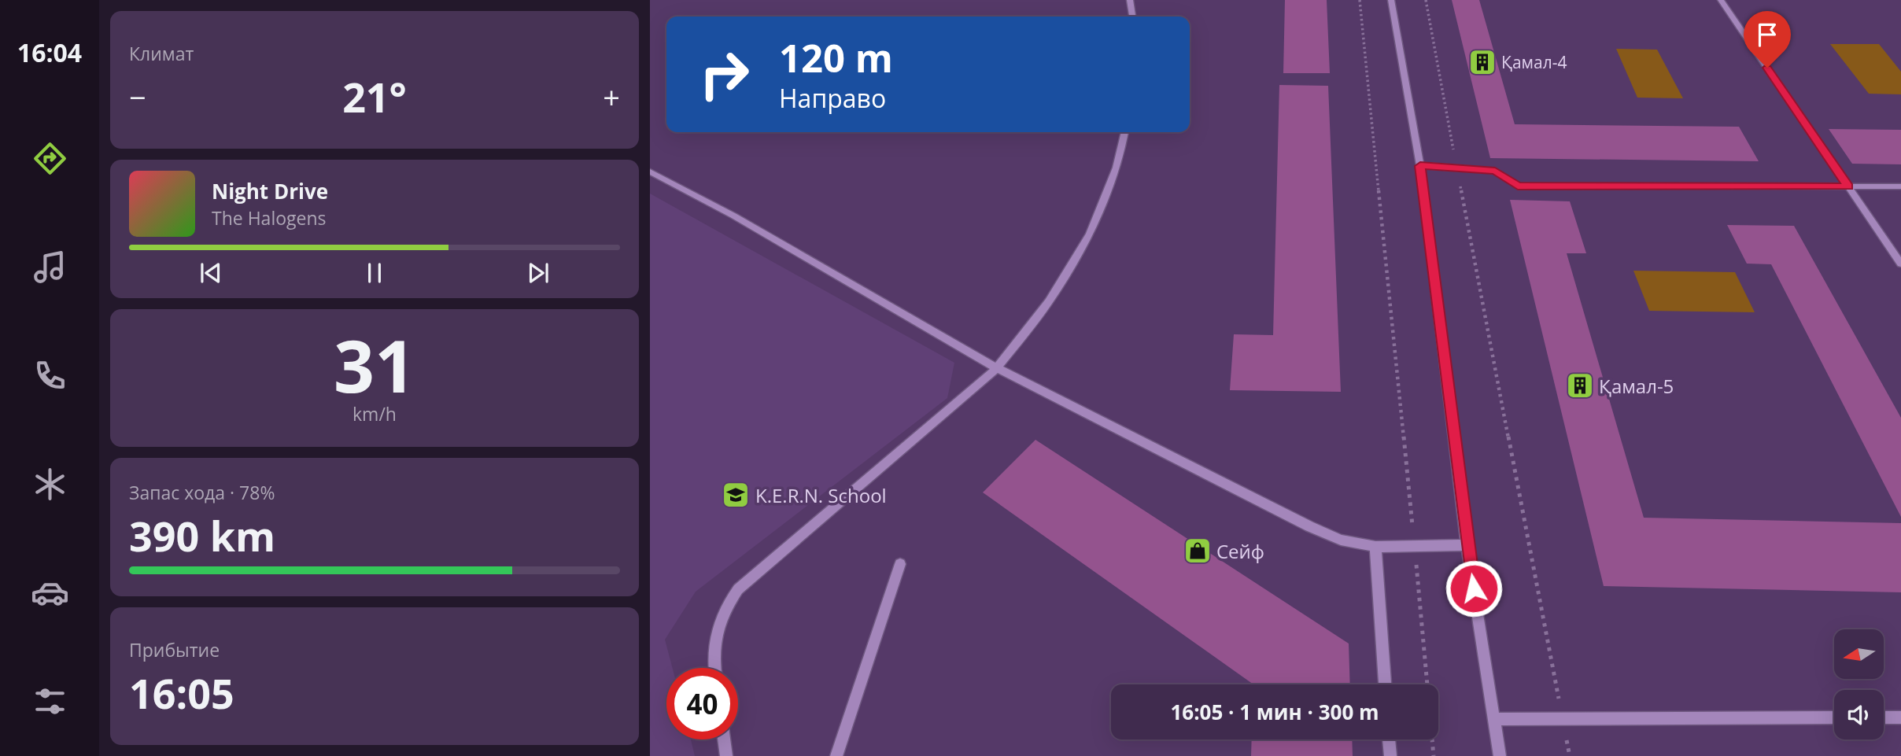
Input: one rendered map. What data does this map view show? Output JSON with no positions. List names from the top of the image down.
{
  "places": {
    "building": ["Қамал-4", "Қамал-5"],
    "school or university": ["K.E.R.N. School"],
    "shop": ["Сейф"]
  },
  "north": "left",
  "page": {
    "tabs": "16:04",
    "tile": [
      "Климат",
      ["31", "km/h"],
      ["Запас хода · 78%", "390 km"],
      ["Прибытие", "16:05"]
    ],
    "turn": ["120 m", "Направо"],
    "heat": ["−", "21°", "+"],
    "song": ["Night Drive", "The Halogens"],
    "limit": "40",
    "trip": "16:05 · 1 мин · 300 m"
  }
}
